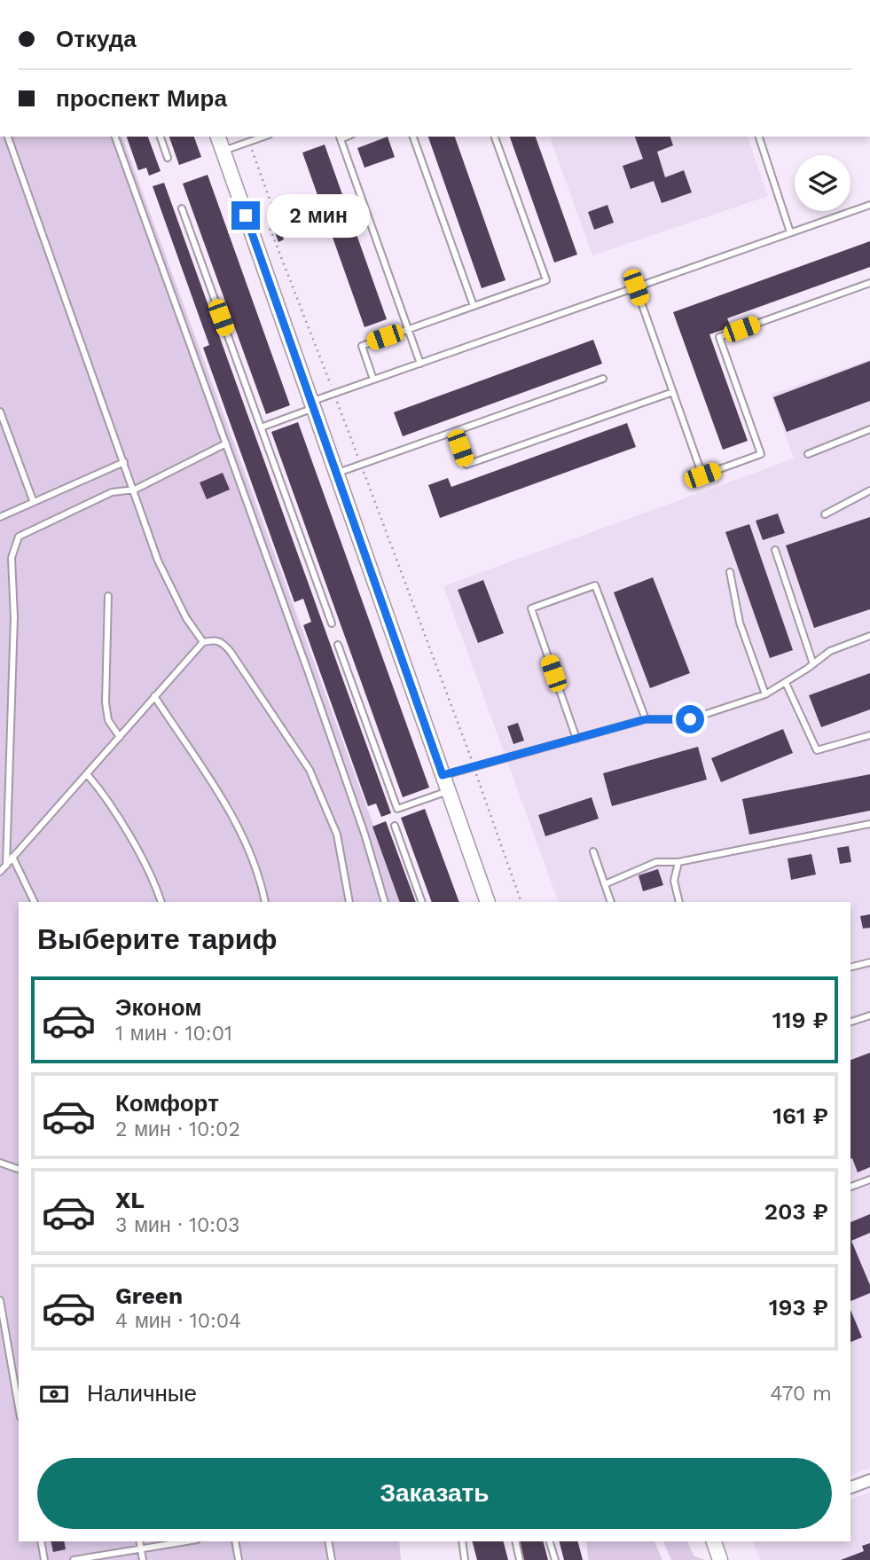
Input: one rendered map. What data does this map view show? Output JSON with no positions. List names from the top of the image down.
{
  "page": {
    "banner": ["Откуда", "проспект Мира"],
    "bubble": "2 мин",
    "heading": "Выберите тариф",
    "list": [
      {
        "name": "Эконом",
        "note": "1 мин · 10:01",
        "value": "119 ₽"
      },
      {
        "name": "Комфорт",
        "note": "2 мин · 10:02",
        "value": "161 ₽"
      },
      {
        "name": "XL",
        "note": "3 мин · 10:03",
        "value": "203 ₽"
      },
      {
        "name": "Green",
        "note": "4 мин · 10:04",
        "value": "193 ₽"
      }
    ],
    "pay": ["Наличные", "470 m"],
    "buttons": "Заказать"
  }
}
